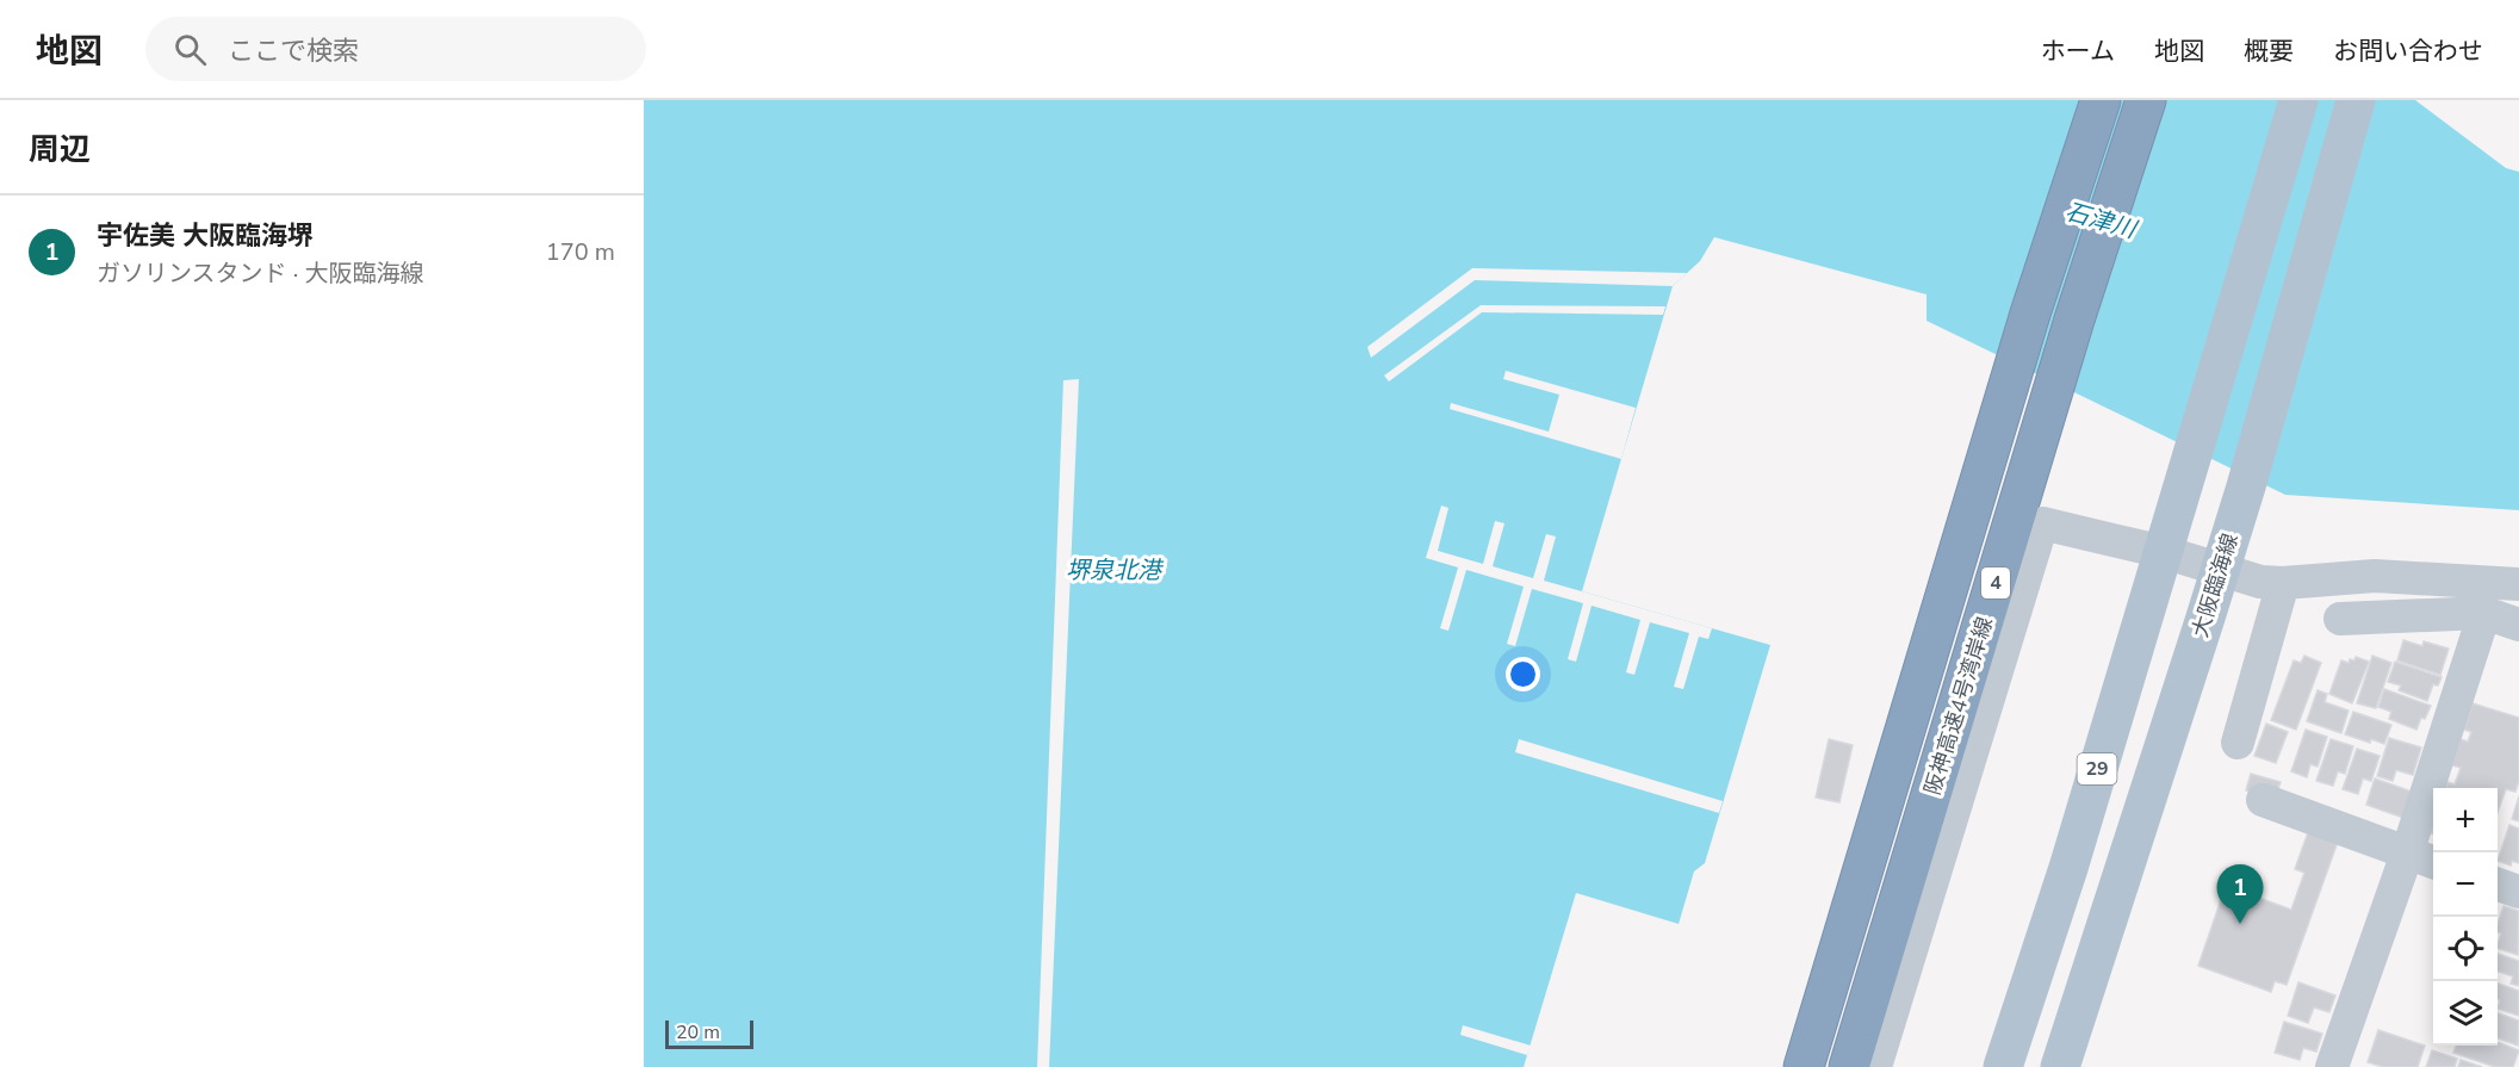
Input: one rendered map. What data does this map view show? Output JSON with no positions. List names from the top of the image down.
{
  "streets": {
    "highway": ["4", "阪神高速4号湾岸線"],
    "main road": ["大阪臨海線", "29"]
  },
  "water": ["石津川", "堺泉北港"],
  "scale_bar": "20 m",
  "page": {
    "header": "地図",
    "search": "ここで検索",
    "nav": [
      "ホーム",
      "地図",
      "概要",
      "お問い合わせ"
    ],
    "heading": "周辺",
    "list": [
      {
        "mark": "1",
        "name": "宇佐美 大阪臨海堺",
        "note": "ガソリンスタンド · 大阪臨海線",
        "value": "170 m"
      }
    ],
    "map_buttons": ["+", "−"],
    "pins": "1",
    "scale": "20 m"
  }
}
